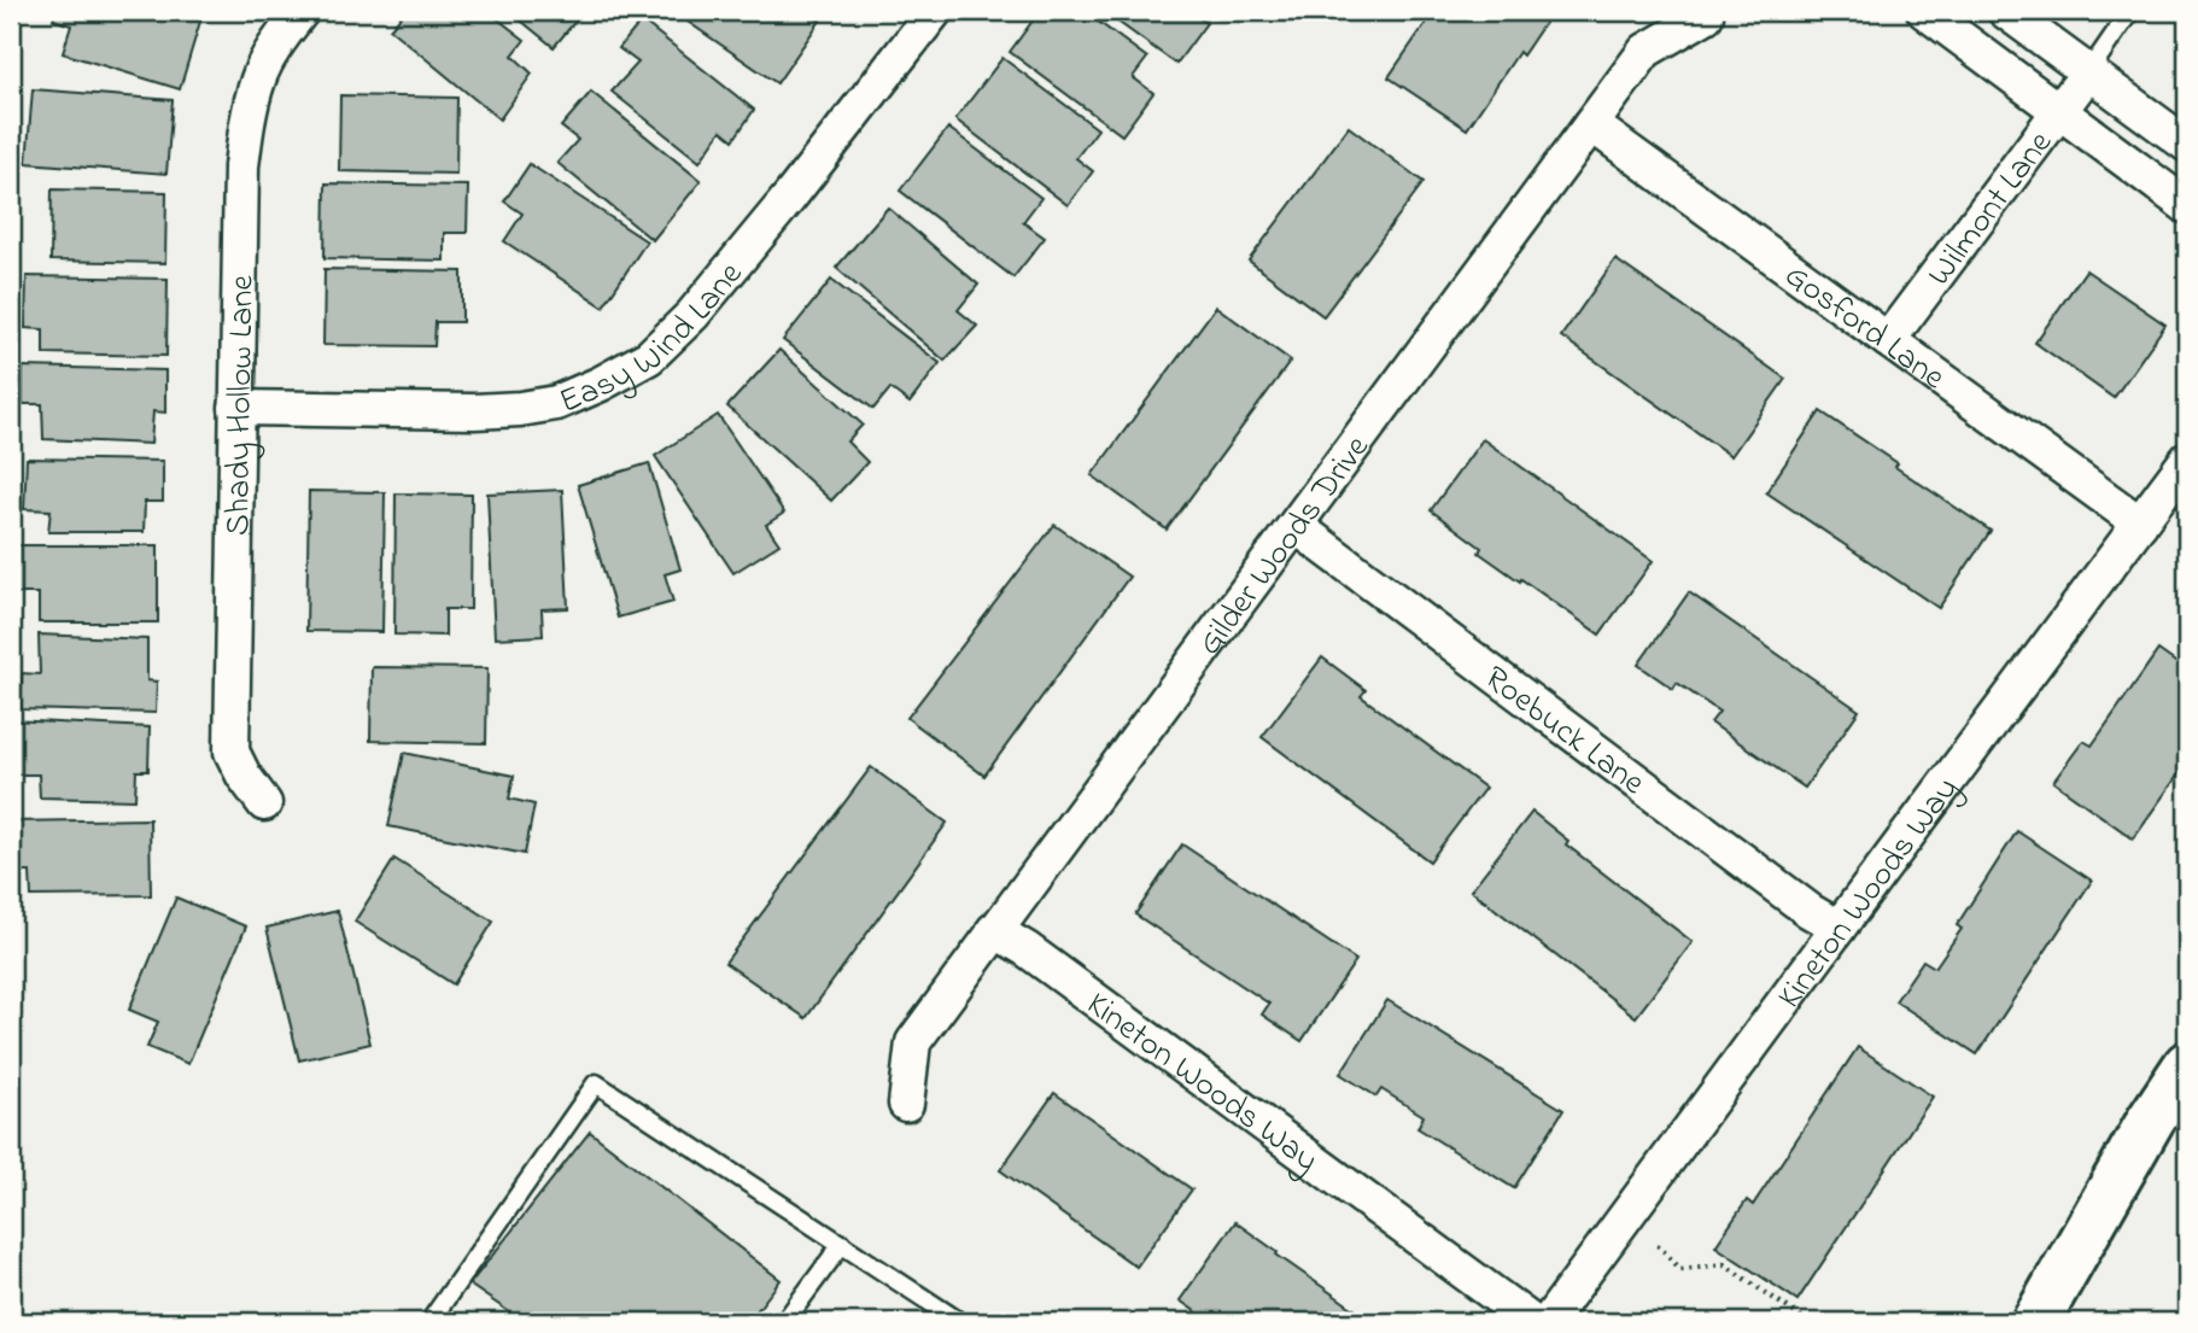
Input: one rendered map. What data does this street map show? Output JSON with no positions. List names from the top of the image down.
{
  "streets": {
    "street": [
      "Wilmont Lane",
      "Gosford Lane",
      "Easy Wind Lane",
      "Shady Hollow Lane",
      "Gilder Woods Drive",
      "Roebuck Lane",
      "Kineton Woods Way"
    ]
  },
  "crossings": [
    ["Wilmont Lane", "Gosford Lane"],
    ["Gosford Lane", "Gilder Woods Drive"],
    ["Gosford Lane", "Kineton Woods Way"],
    ["Easy Wind Lane", "Shady Hollow Lane"],
    ["Gilder Woods Drive", "Roebuck Lane"],
    ["Gilder Woods Drive", "Kineton Woods Way"],
    ["Roebuck Lane", "Kineton Woods Way"]
  ]
}
